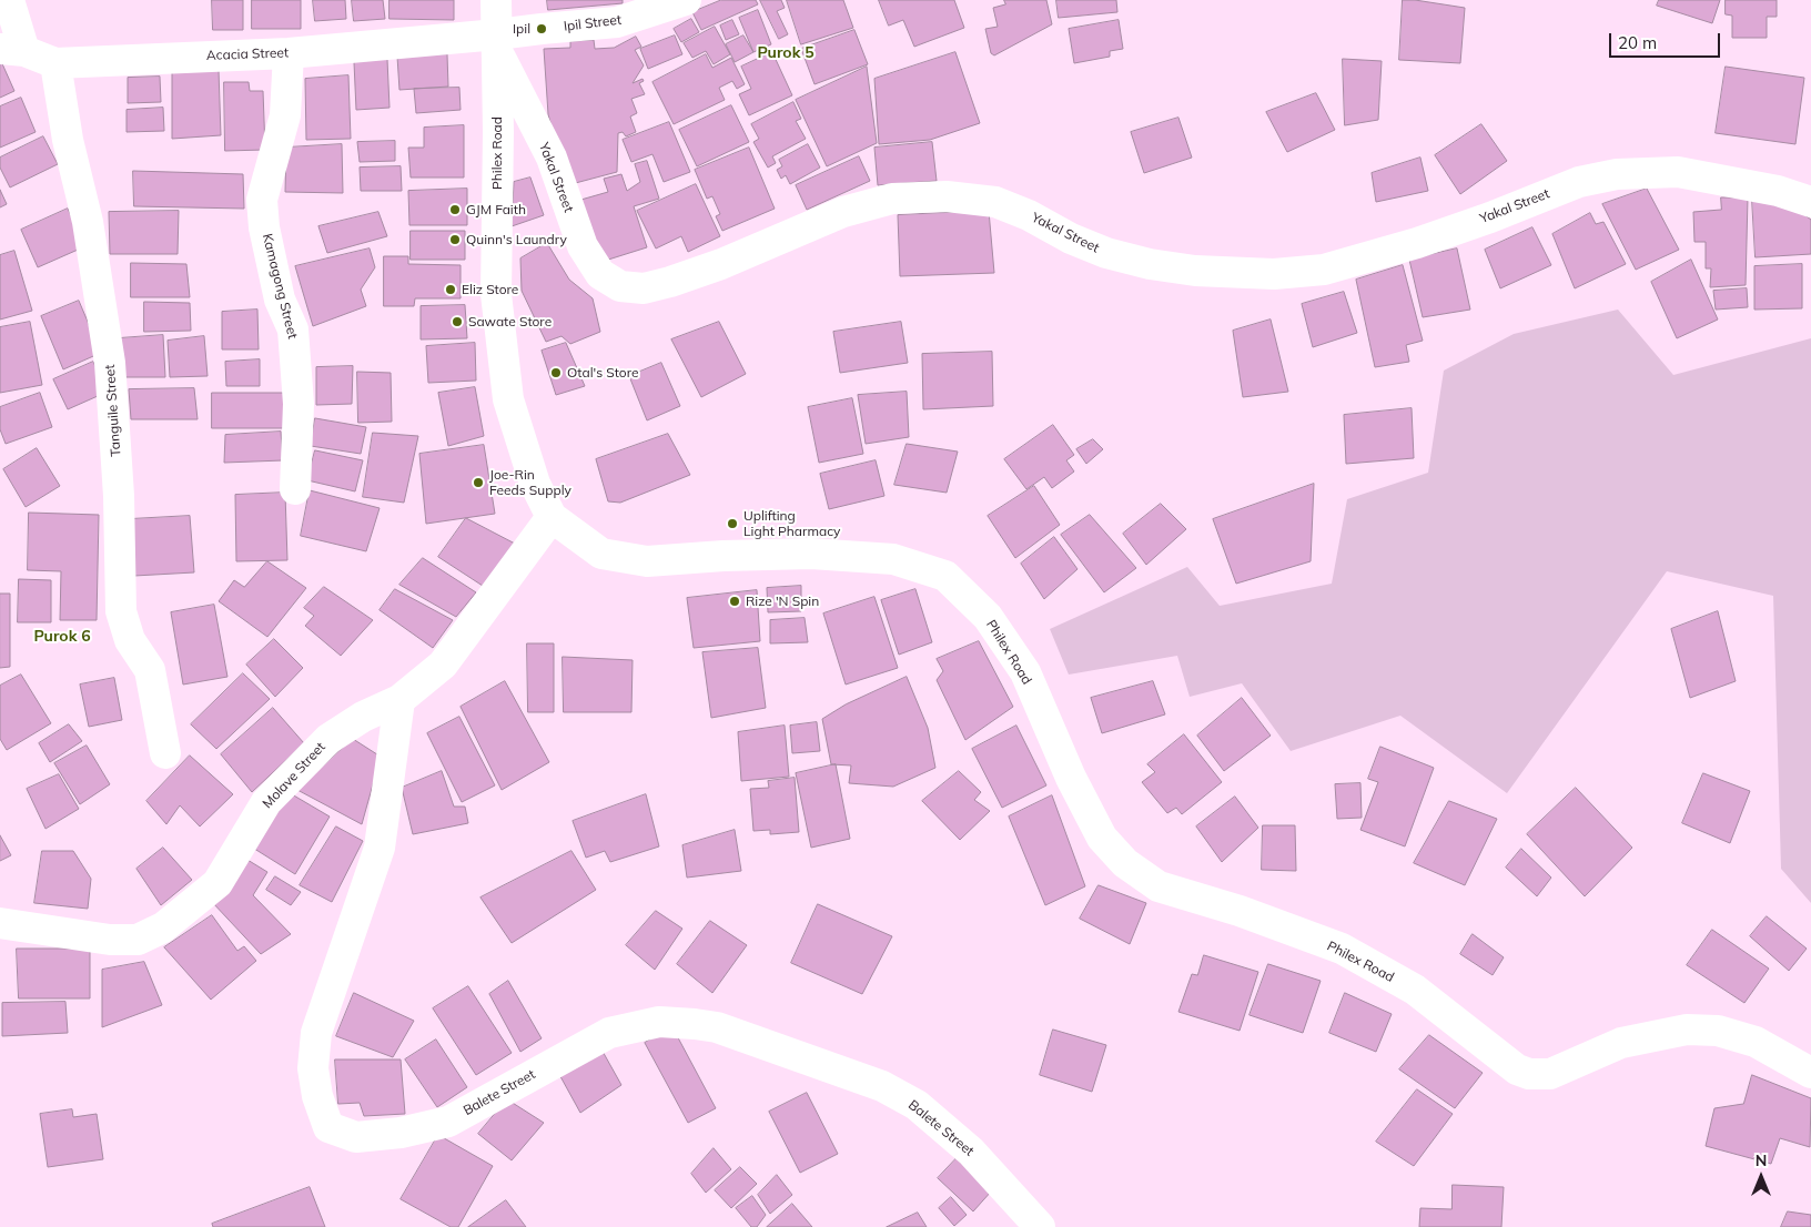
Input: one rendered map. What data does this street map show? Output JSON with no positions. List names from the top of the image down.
{
  "streets": {
    "street": [
      "Ipil Street",
      "Acacia Street",
      "Philex Road",
      "Yakal Street",
      "Kamagong Street",
      "Tanguile Street",
      "Molave Street",
      "Balete Street"
    ]
  },
  "crossings": [
    ["Ipil Street", "Acacia Street"],
    ["Ipil Street", "Philex Road"],
    ["Ipil Street", "Yakal Street"],
    ["Acacia Street", "Philex Road"],
    ["Acacia Street", "Yakal Street"],
    ["Acacia Street", "Kamagong Street"],
    ["Acacia Street", "Tanguile Street"],
    ["Philex Road", "Yakal Street"],
    ["Philex Road", "Molave Street"],
    ["Molave Street", "Balete Street"]
  ],
  "districts": ["Purok 5", "Purok 6"],
  "places": [
    "Ipil",
    "GJM Faith",
    "Quinn's Laundry",
    "Eliz Store",
    "Sawate Store",
    "Otal's Store",
    "Joe-Rin Feeds Supply",
    "Uplifting Light Pharmacy",
    "Rize 'N Spin"
  ],
  "scale_bar": "20 m",
  "north": "top"
}
